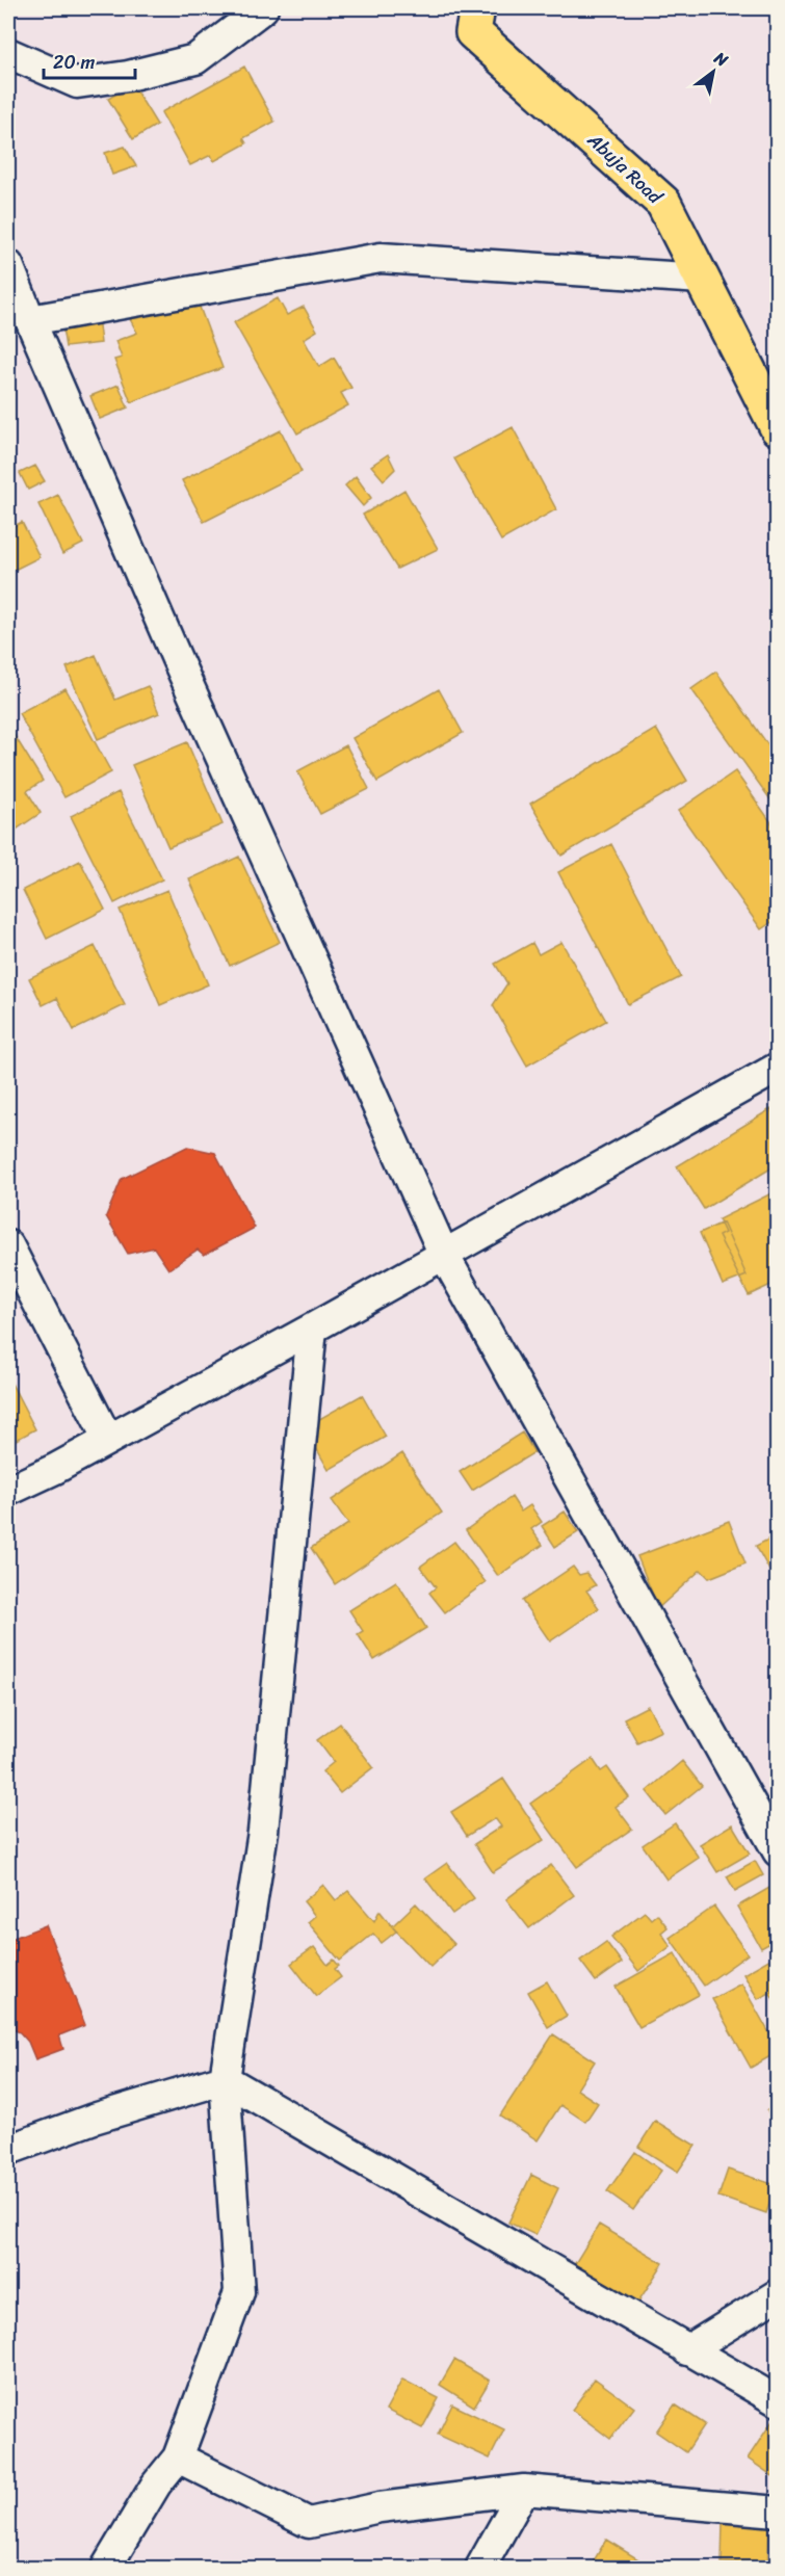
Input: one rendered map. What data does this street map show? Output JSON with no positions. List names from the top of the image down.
{
  "streets": {
    "main road": ["Abuja Road"]
  },
  "scale_bar": "20 m",
  "north": "top right"
}
